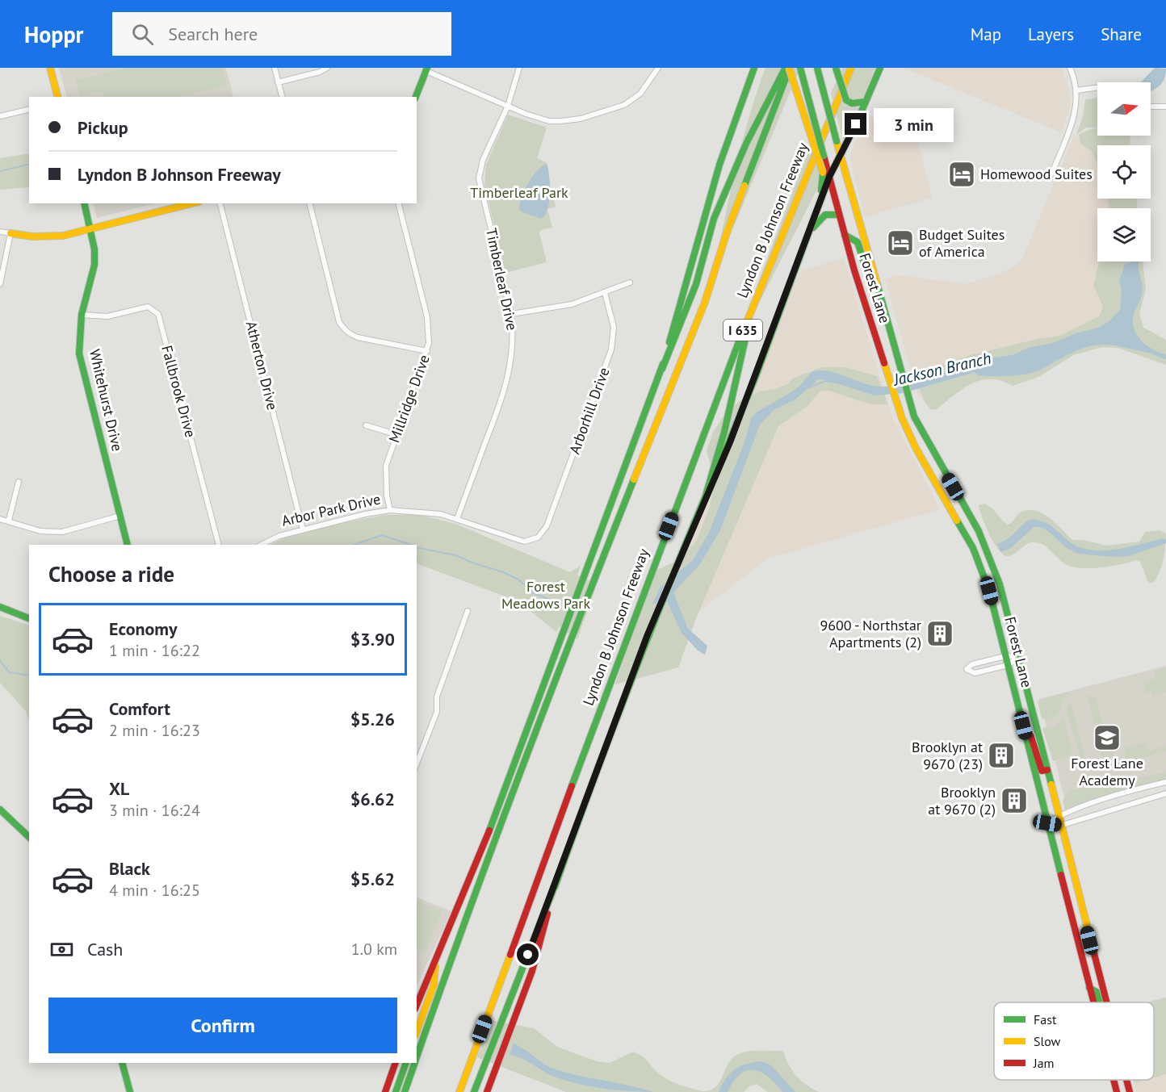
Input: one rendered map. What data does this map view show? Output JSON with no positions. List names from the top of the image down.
{
  "streets": {
    "main road": [
      "Lyndon B Johnson Freeway",
      "Forest Lane",
      "I 635",
      "Whitehurst Drive"
    ],
    "street": [
      "Timberleaf Drive",
      "Atherton Drive",
      "Fallbrook Drive",
      "Millridge Drive",
      "Arborhill Drive",
      "Arbor Park Drive"
    ]
  },
  "crossings": [
    ["Timberleaf Drive", "Arbor Park Drive"],
    ["Atherton Drive", "Arbor Park Drive"],
    ["Fallbrook Drive", "Whitehurst Drive"],
    ["Millridge Drive", "Arbor Park Drive"],
    ["Arborhill Drive", "Arbor Park Drive"]
  ],
  "water": ["Jackson Branch"],
  "parks": ["Timberleaf Park", "Forest Meadows Park"],
  "places": {
    "hotel": ["Homewood Suites", "Budget Suites of America"],
    "building": ["9600 - Northstar Apartments (2)", "Brooklyn at 9670 (23)", "Brooklyn at 9670 (2)"],
    "school or university": ["Forest Lane Academy"]
  },
  "legend": ["Fast", "Slow", "Jam"],
  "north": "right",
  "page": {
    "header": "Hoppr",
    "search": "Search here",
    "nav": ["Map", "Layers", "Share"],
    "banner": ["Pickup", "Lyndon B Johnson Freeway"],
    "bubble": "3 min",
    "heading": "Choose a ride",
    "list": [
      {
        "name": "Economy",
        "note": "1 min · 16:22",
        "value": "$3.90"
      },
      {
        "name": "Comfort",
        "note": "2 min · 16:23",
        "value": "$5.26"
      },
      {
        "name": "XL",
        "note": "3 min · 16:24",
        "value": "$6.62"
      },
      {
        "name": "Black",
        "note": "4 min · 16:25",
        "value": "$5.62"
      }
    ],
    "pay": ["Cash", "1.0 km"],
    "buttons": "Confirm"
  }
}
